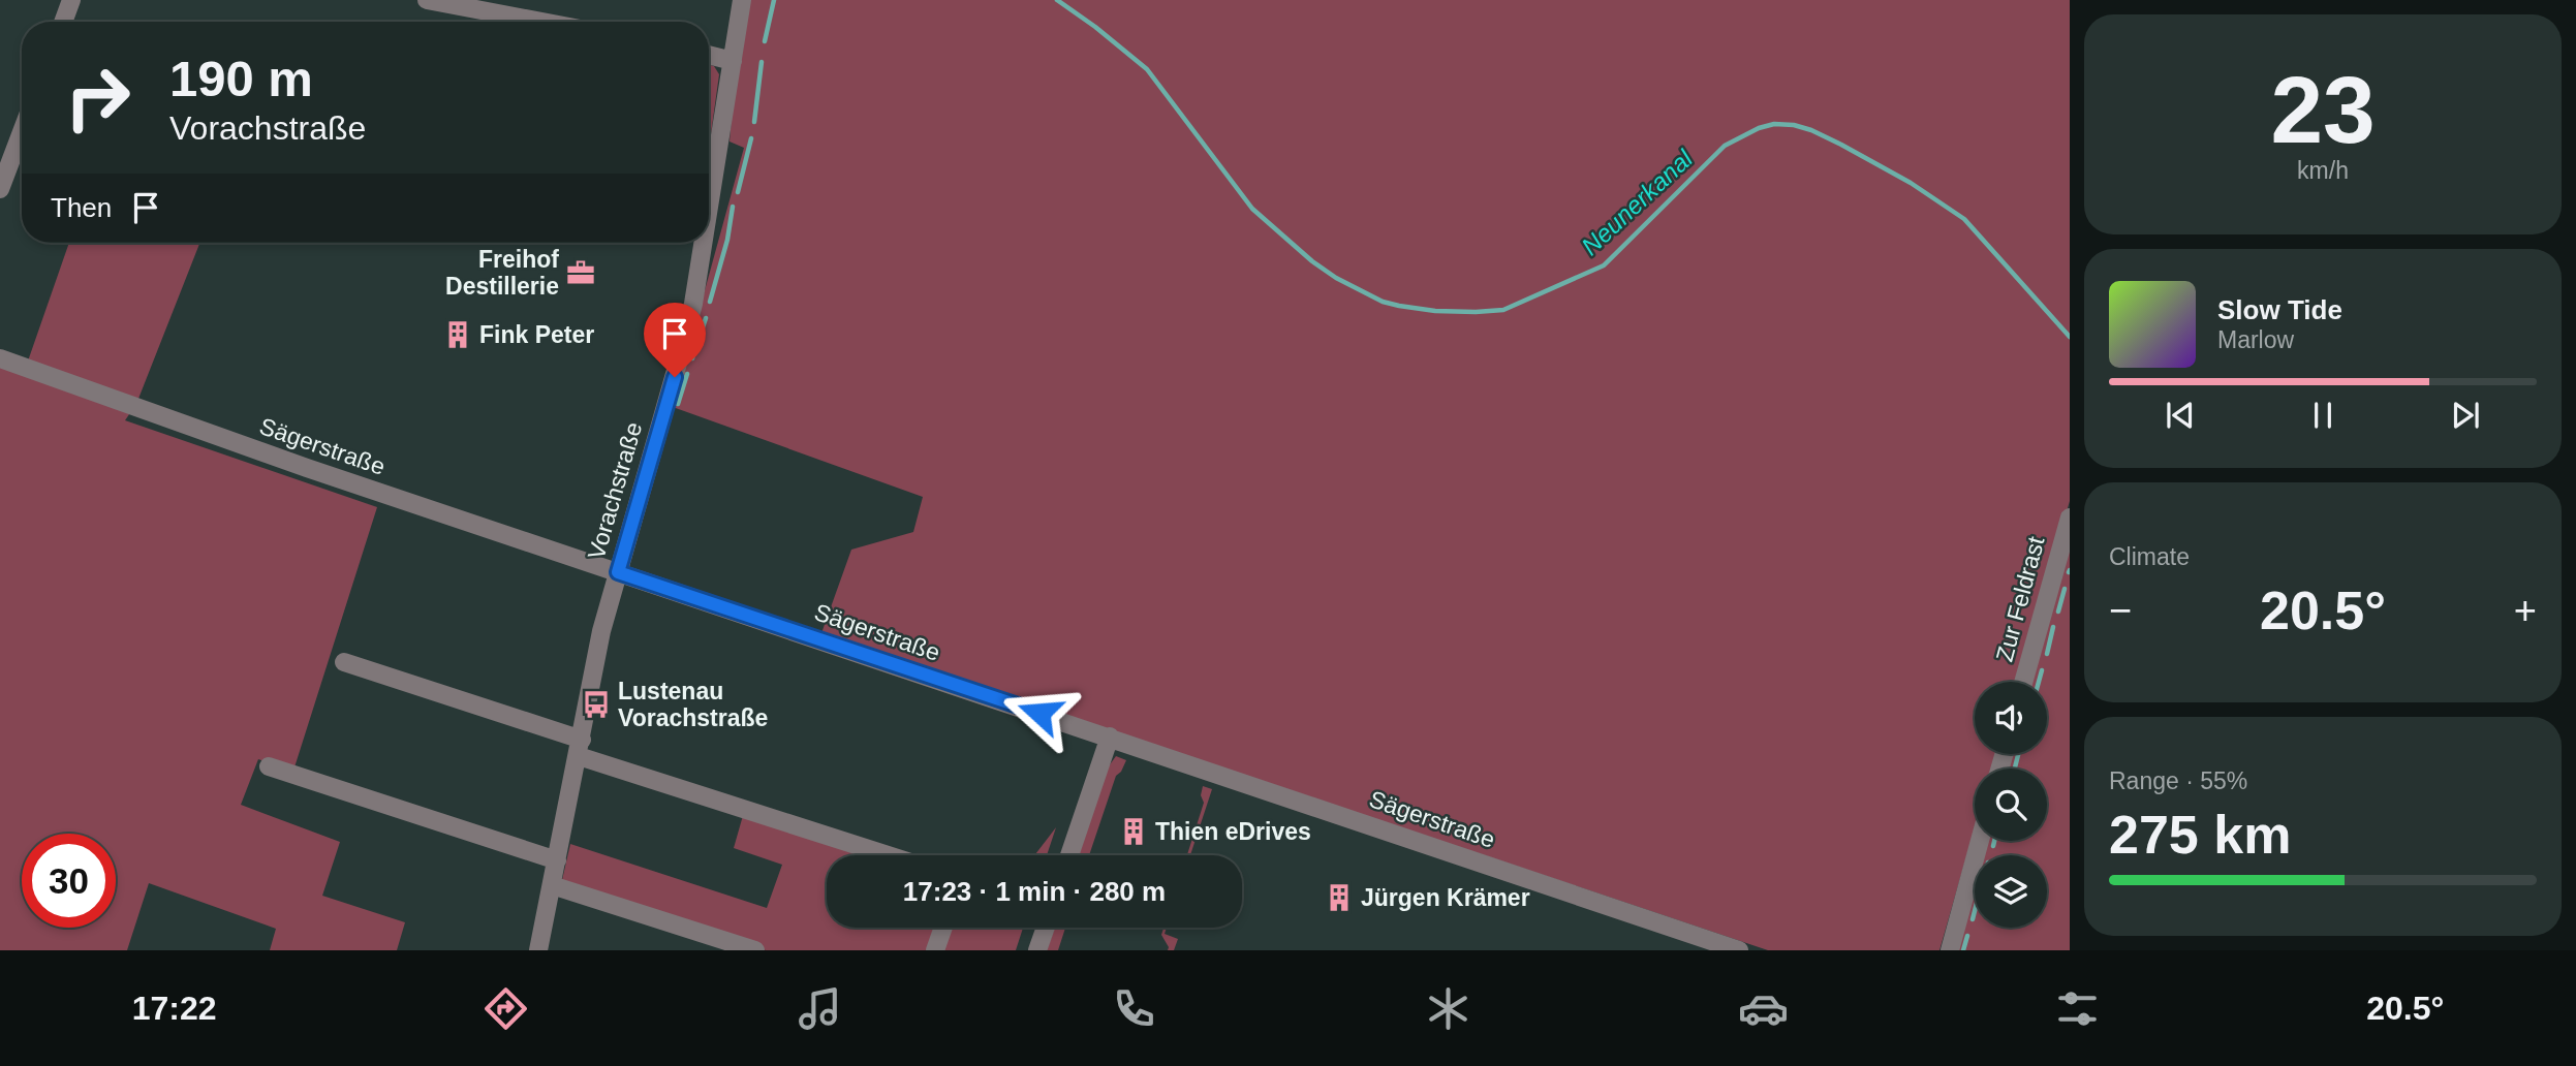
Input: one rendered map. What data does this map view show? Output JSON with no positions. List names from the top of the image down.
{
  "streets": {
    "street": ["Sägerstraße", "Vorachstraße", "Zur Feldrast"]
  },
  "crossings": [
    ["Sägerstraße", "Vorachstraße"]
  ],
  "water": ["Neunerkanal"],
  "places": {
    "office": ["Freihof Destillerie"],
    "building": ["Fink Peter", "Thien eDrives", "Jürgen Krämer"],
    "bus stop": ["Lustenau Vorachstraße"]
  },
  "page": {
    "tile": [
      ["23", "km/h"],
      "Climate",
      ["Range · 55%", "275 km"]
    ],
    "turn": ["190 m", "Vorachstraße"],
    "then": "Then",
    "song": ["Slow Tide", "Marlow"],
    "heat": ["−", "20.5°", "+"],
    "limit": "30",
    "trip": "17:23 · 1 min · 280 m",
    "tabs": ["17:22", "20.5°"]
  }
}
